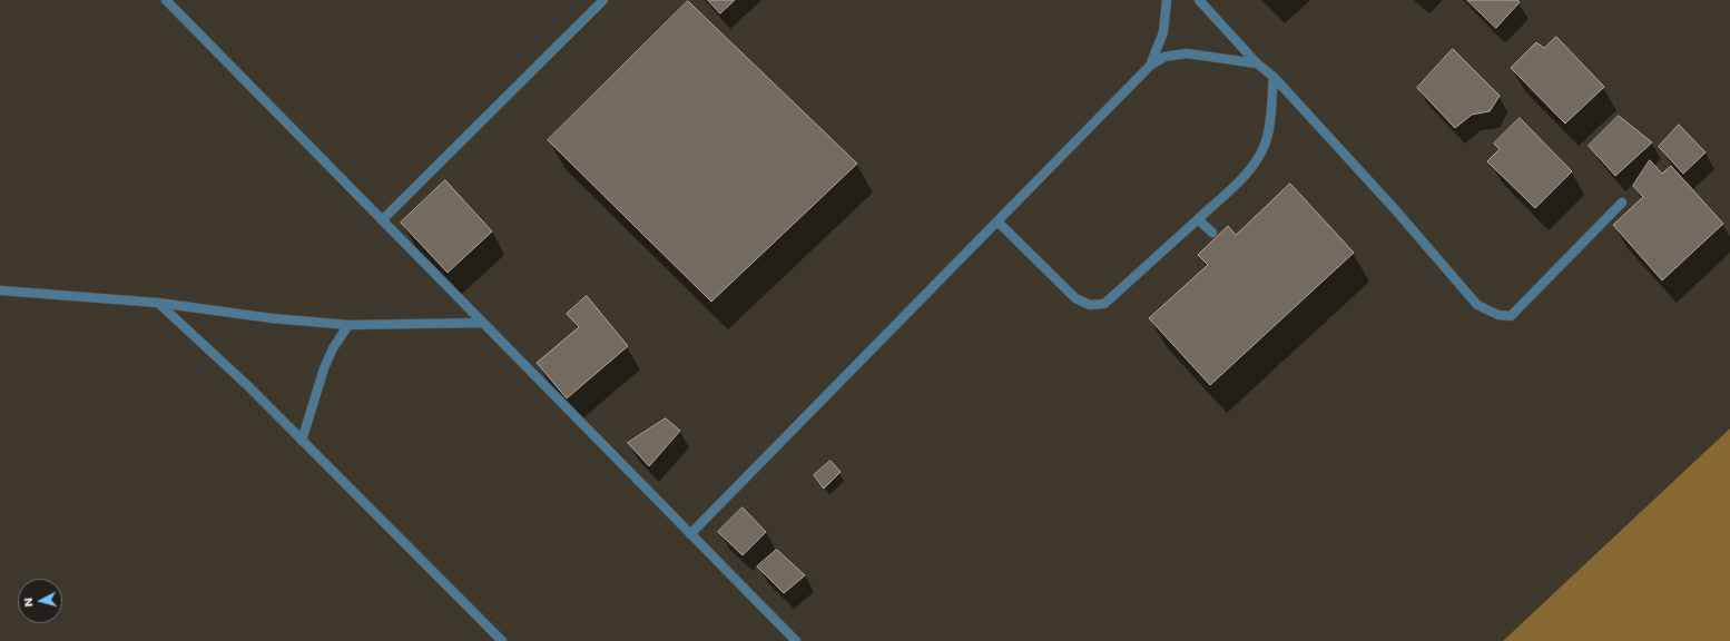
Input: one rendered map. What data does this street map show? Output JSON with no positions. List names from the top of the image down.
{
  "north": "left"
}
